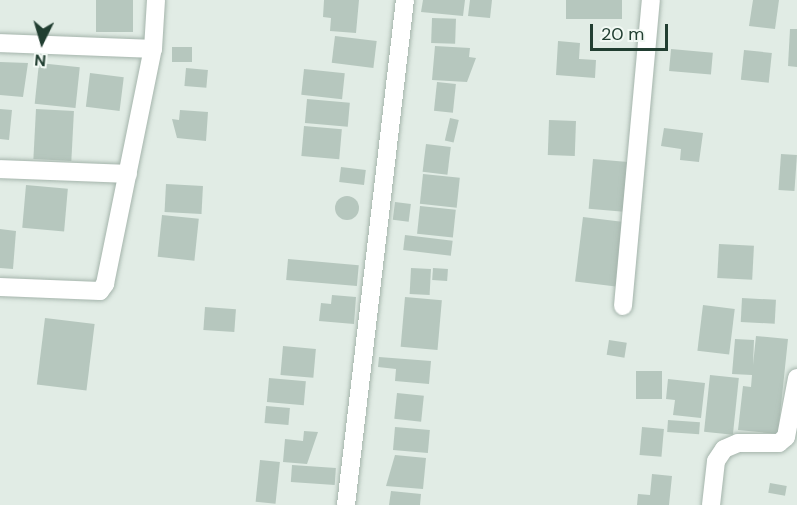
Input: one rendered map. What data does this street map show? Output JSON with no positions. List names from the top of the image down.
{
  "scale_bar": "20 m",
  "north": "bottom"
}
